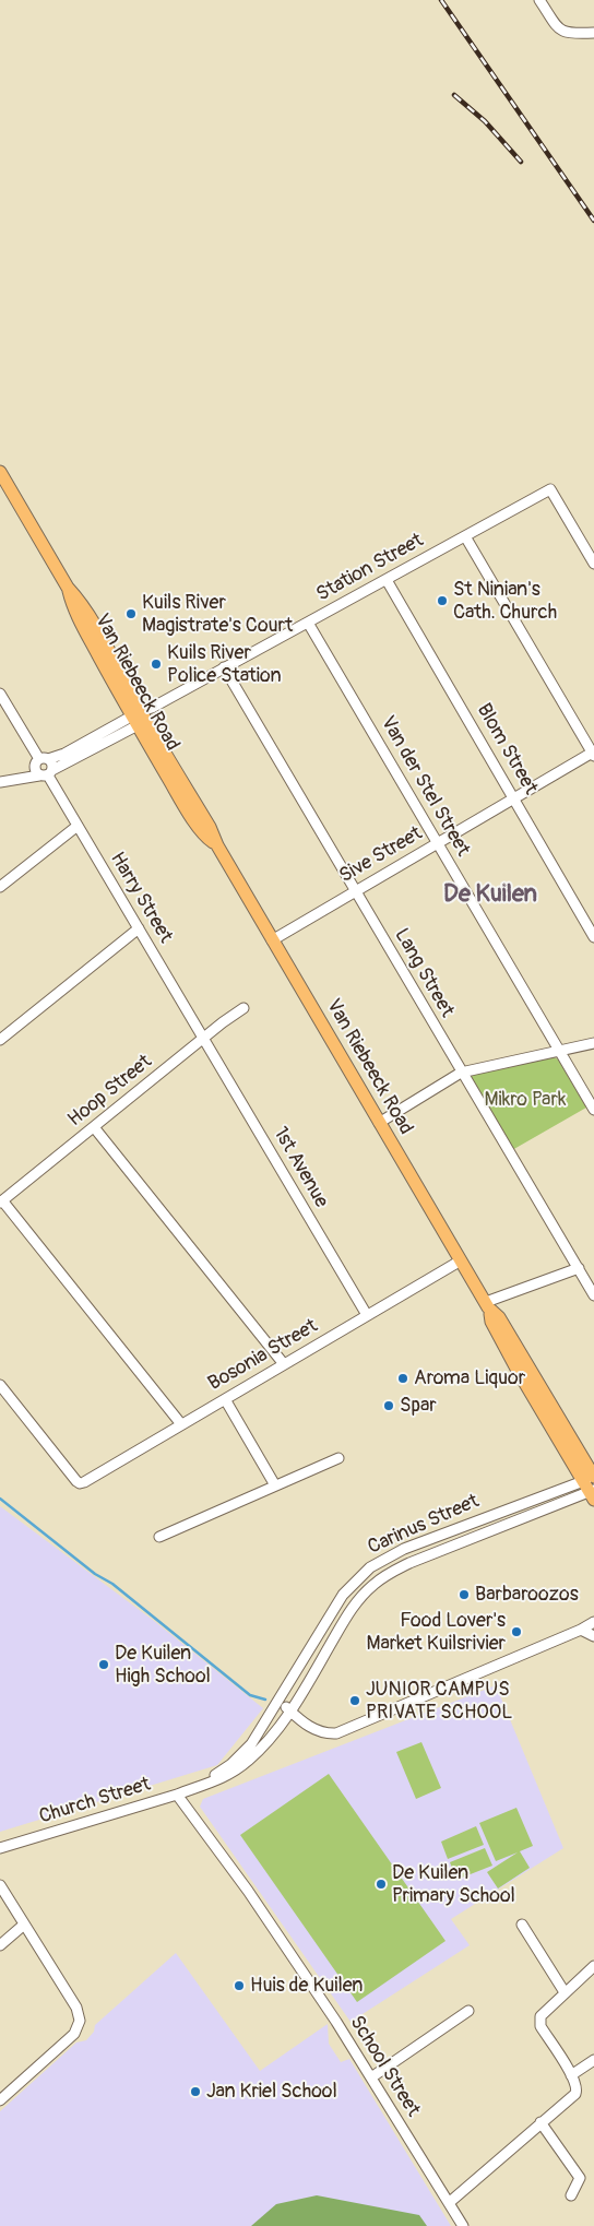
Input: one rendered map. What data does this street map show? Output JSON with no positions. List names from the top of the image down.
{
  "streets": {
    "main road": ["Van Riebeeck Road"],
    "street": [
      "Station Street",
      "Blom Street",
      "Van der Stel Street",
      "Sive Street",
      "Harry Street",
      "Lang Street",
      "Hoop Street",
      "1st Avenue",
      "Bosonia Street",
      "Carinus Street",
      "Church Street",
      "School Street"
    ]
  },
  "crossings": [
    ["Station Street", "Van Riebeeck Road"],
    ["Station Street", "Blom Street"],
    ["Station Street", "Van der Stel Street"],
    ["Station Street", "Harry Street"],
    ["Station Street", "Lang Street"],
    ["Van Riebeeck Road", "Sive Street"],
    ["Van Riebeeck Road", "Bosonia Street"],
    ["Van Riebeeck Road", "Carinus Street"],
    ["Blom Street", "Sive Street"],
    ["Van der Stel Street", "Sive Street"],
    ["Sive Street", "Lang Street"],
    ["Harry Street", "Hoop Street"],
    ["Harry Street", "1st Avenue"],
    ["Hoop Street", "1st Avenue"],
    ["1st Avenue", "Bosonia Street"],
    ["Carinus Street", "Church Street"],
    ["Church Street", "School Street"]
  ],
  "districts": ["De Kuilen"],
  "parks": ["Mikro Park"],
  "places": [
    "St Ninian's Cath. Church",
    "Kuils River Magistrate's Court",
    "Kuils River Police Station",
    "Aroma Liquor",
    "Spar",
    "Barbaroozos",
    "Food Lover's Market Kuilsrivier",
    "De Kuilen High School",
    "JUNIOR CAMPUS PRIVATE SCHOOL",
    "De Kuilen Primary School",
    "Huis de Kuilen",
    "Jan Kriel School"
  ]
}
